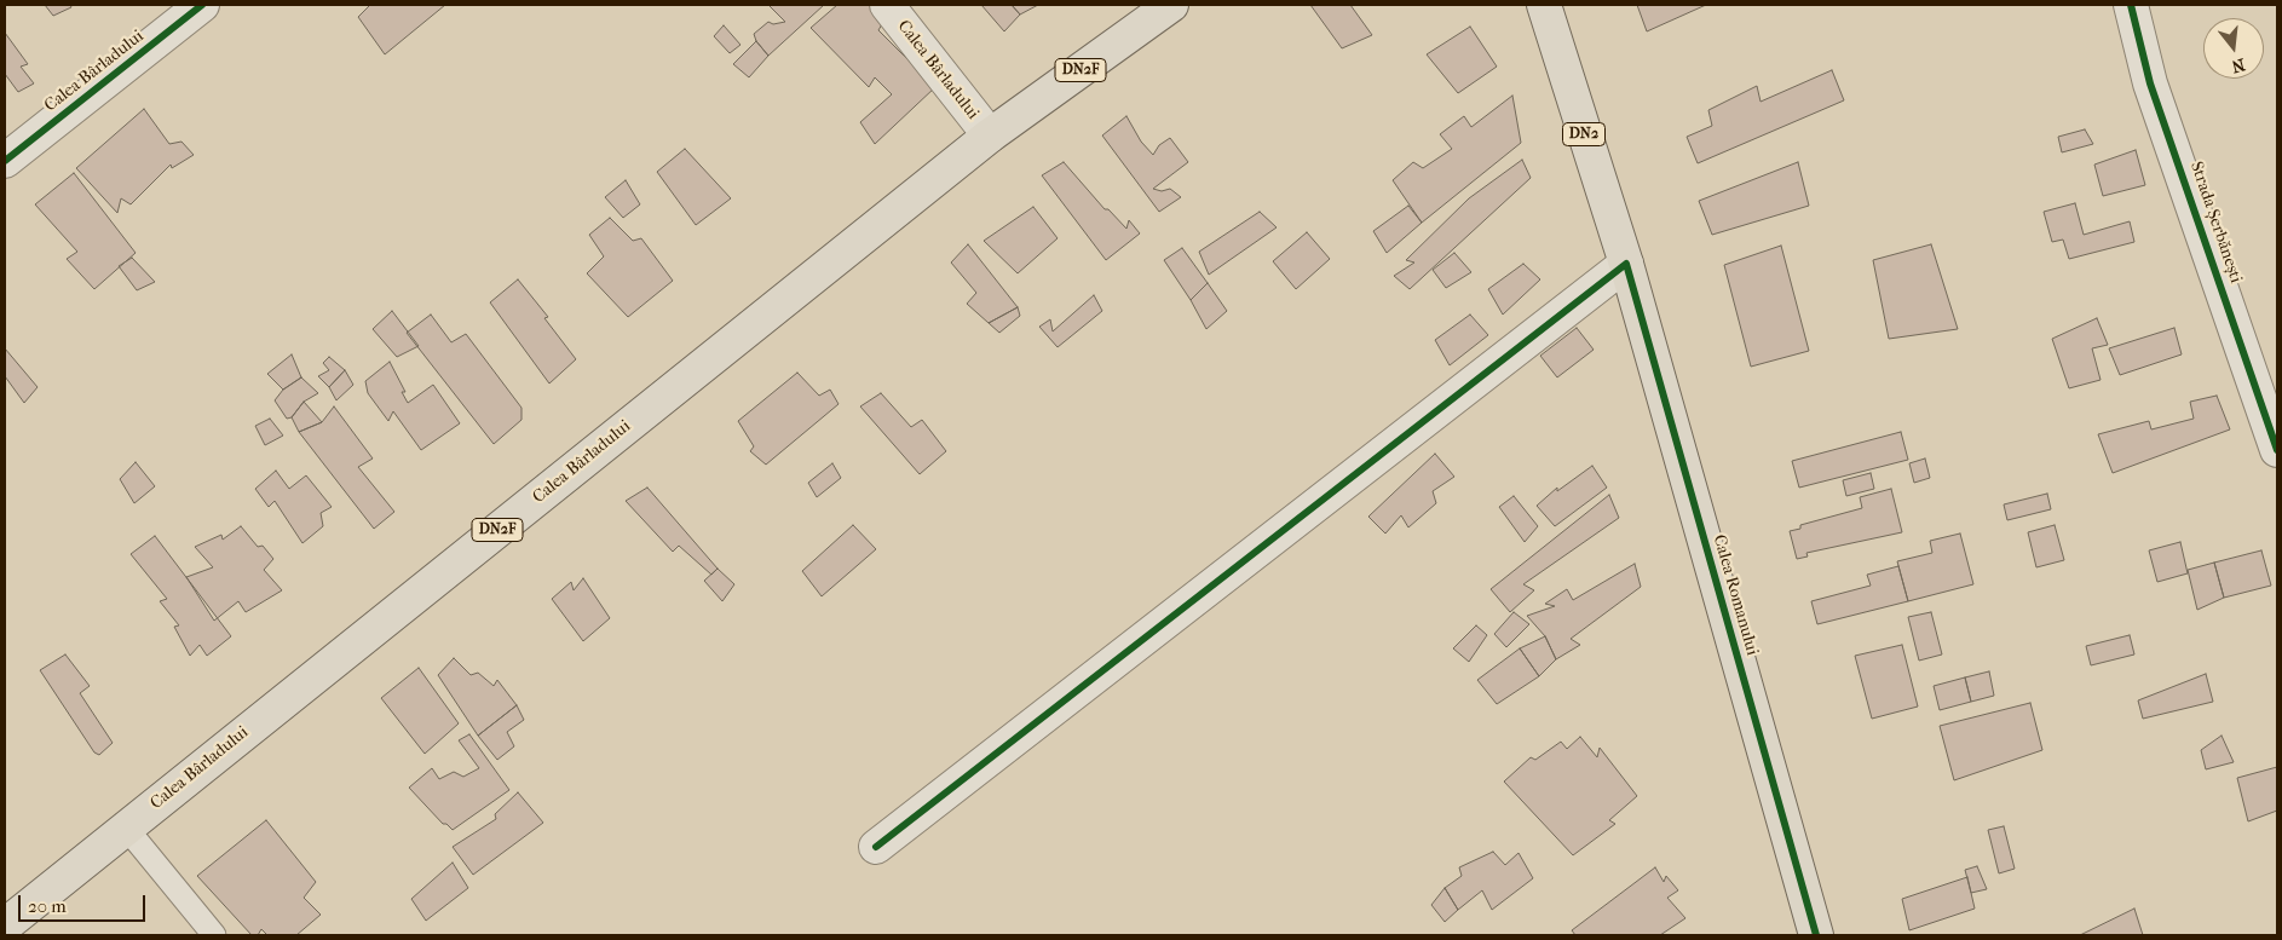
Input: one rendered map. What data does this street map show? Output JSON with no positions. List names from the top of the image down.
{
  "streets": {
    "main road": [
      "Calea Bârladului",
      "DN2F",
      "DN2",
      "Calea Romanului"
    ],
    "street": ["Strada Șerbănești"]
  },
  "scale_bar": "20 m",
  "north": "bottom"
}
